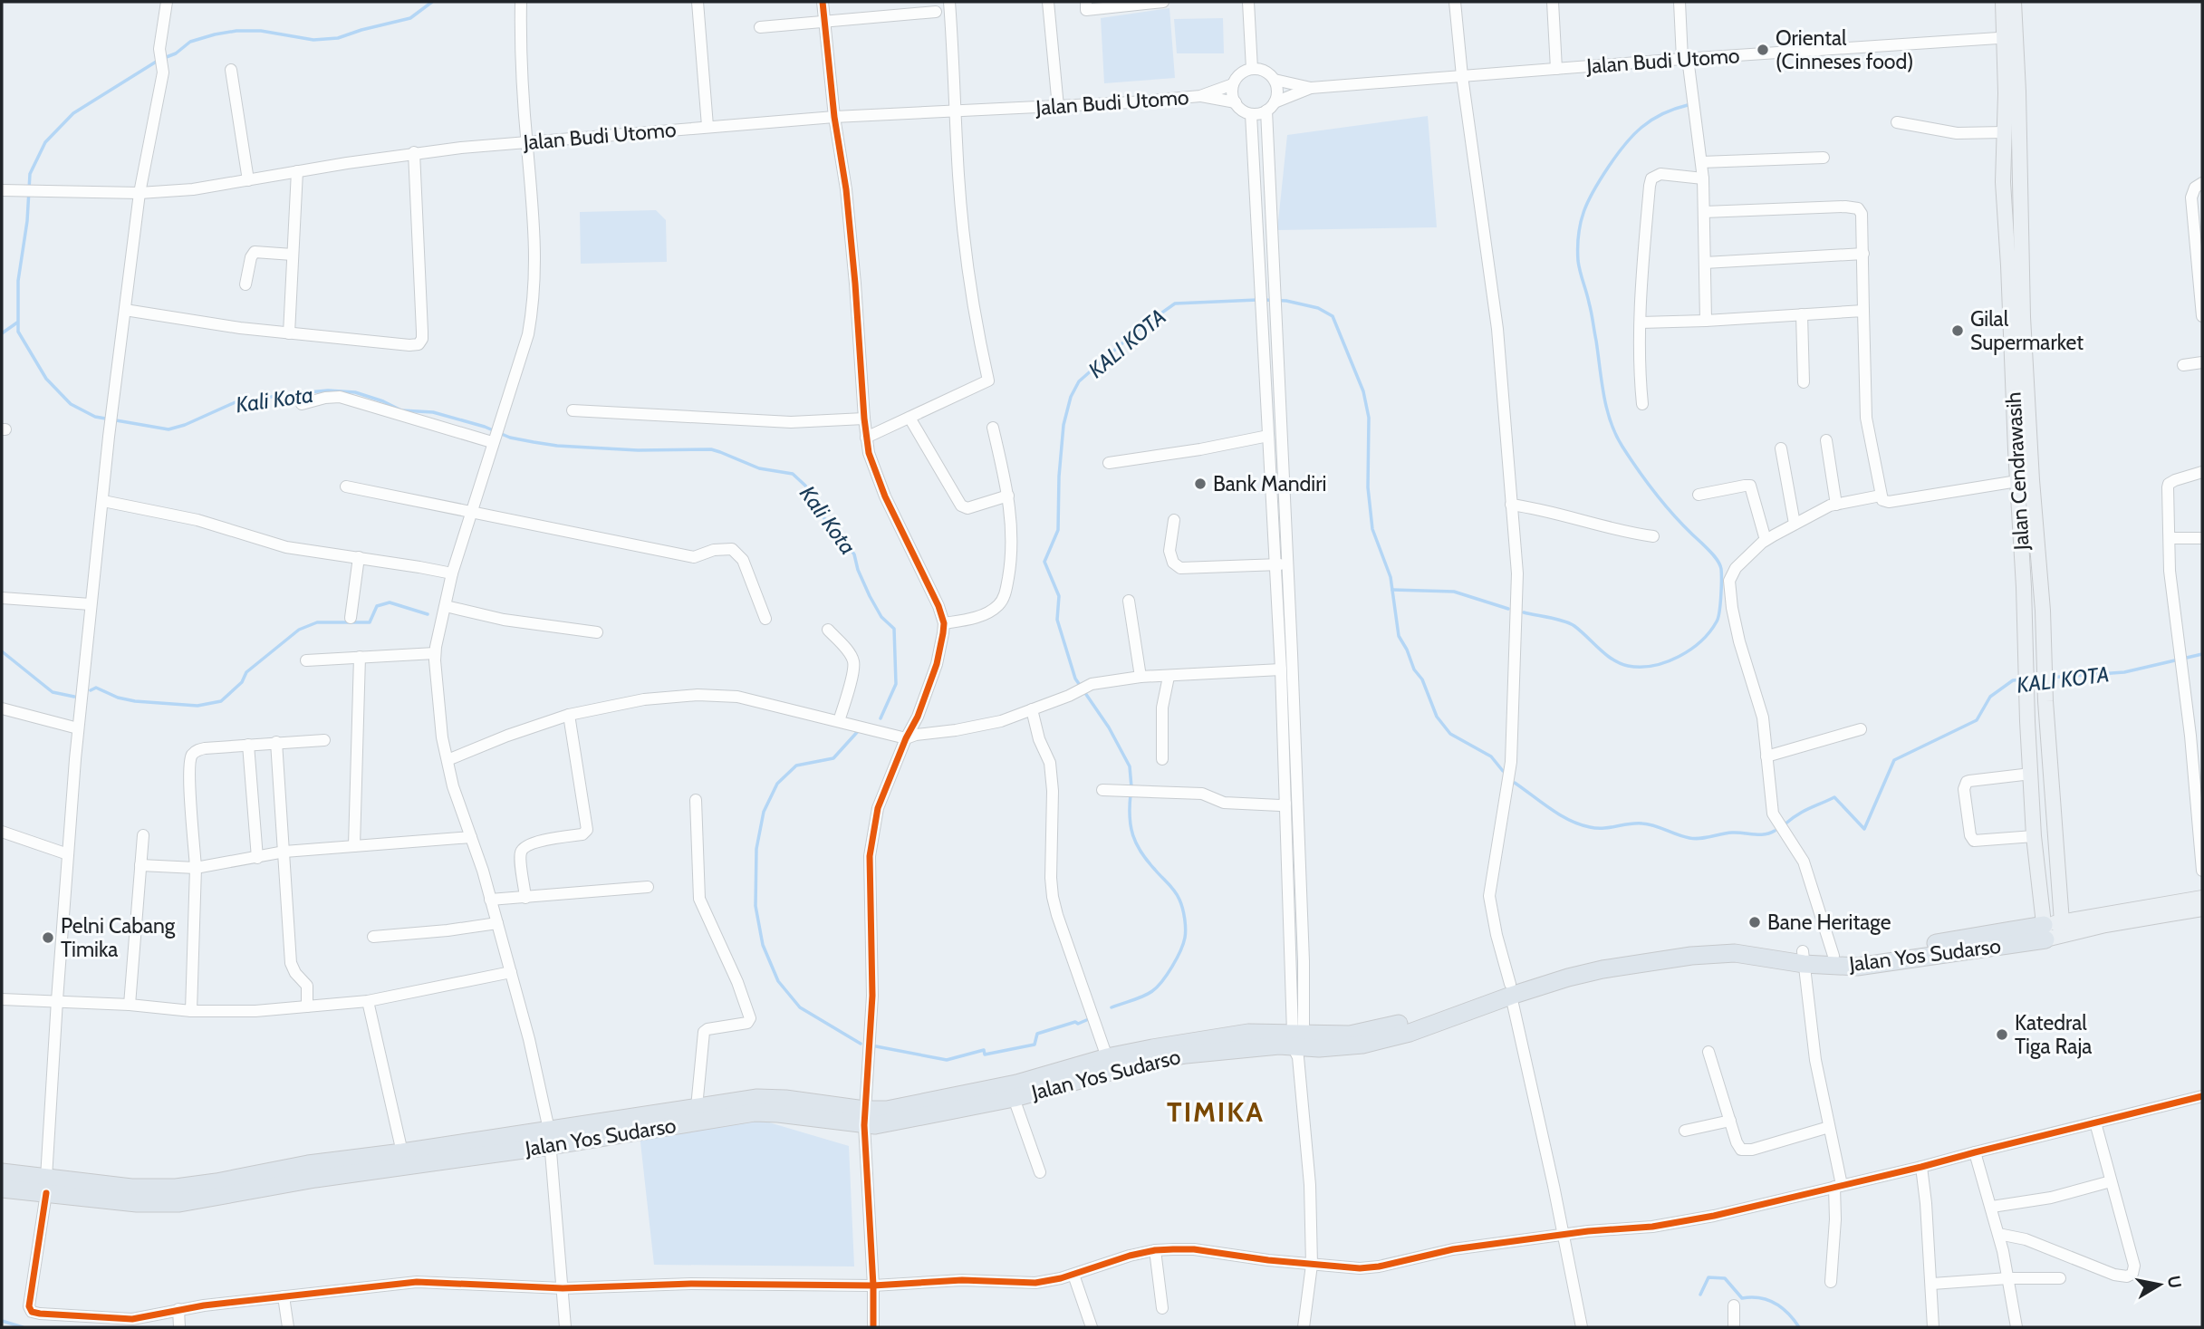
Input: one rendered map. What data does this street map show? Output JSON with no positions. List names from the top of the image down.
{
  "streets": {
    "highway": ["Jalan Yos Sudarso"],
    "main road": ["Jalan Cendrawasih"],
    "street": ["Jalan Budi Utomo"]
  },
  "crossings": [
    ["Jalan Budi Utomo", "Jalan Cendrawasih"],
    ["Jalan Cendrawasih", "Jalan Yos Sudarso"]
  ],
  "districts": ["TIMIKA"],
  "water": ["KALI KOTA", "Kali Kota"],
  "places": [
    "Oriental (Cinneses food)",
    "Gilal Supermarket",
    "Bank Mandiri",
    "Bane Heritage",
    "Pelni Cabang Timika",
    "Katedral Tiga Raja"
  ],
  "north": "right"
}
